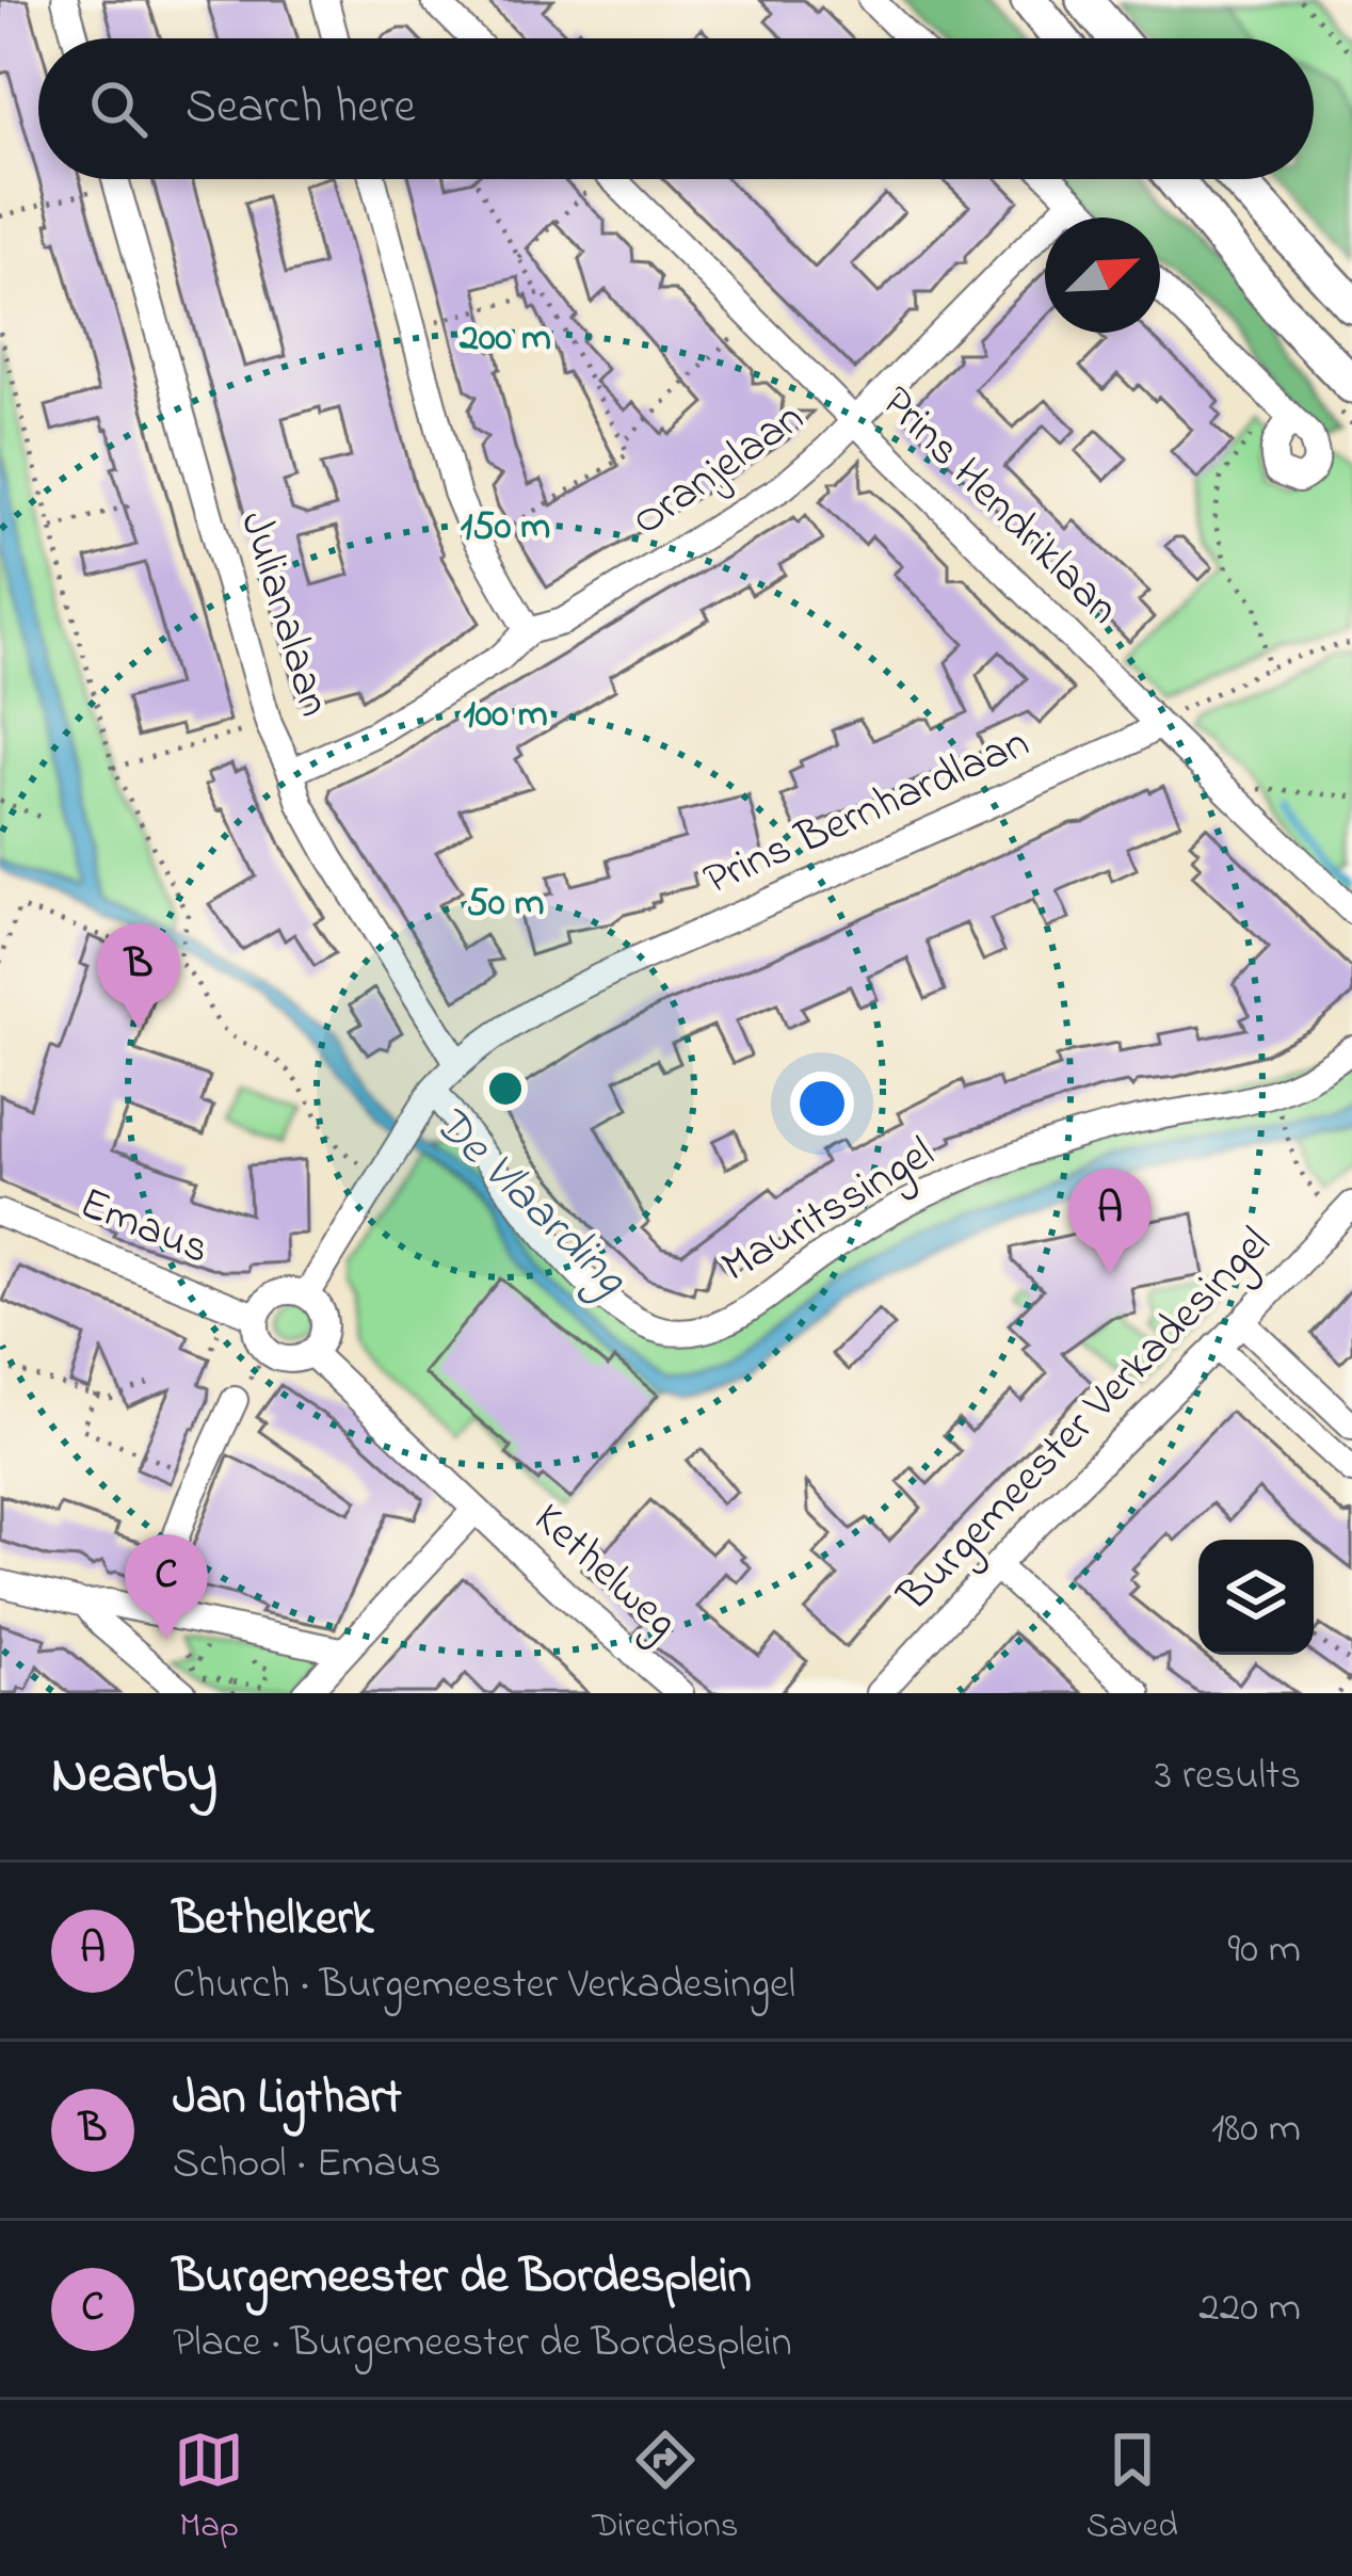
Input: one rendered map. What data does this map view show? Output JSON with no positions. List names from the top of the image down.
{
  "streets": {
    "street": [
      "Oranjelaan",
      "Prins Hendriklaan",
      "Julianalaan",
      "Prins Bernhardlaan",
      "Mauritssingel",
      "Emaus",
      "Burgemeester Verkadesingel",
      "Kethelweg"
    ]
  },
  "crossings": [
    ["Oranjelaan", "Prins Hendriklaan"],
    ["Oranjelaan", "Julianalaan"],
    ["Prins Hendriklaan", "Prins Bernhardlaan"],
    ["Julianalaan", "Prins Bernhardlaan"],
    ["Prins Bernhardlaan", "Mauritssingel"],
    ["Prins Bernhardlaan", "Emaus"],
    ["Prins Bernhardlaan", "Kethelweg"],
    ["Emaus", "Kethelweg"]
  ],
  "water": ["De Vlaarding"],
  "north": "top right",
  "page": {
    "search": "Search here",
    "pins": ["B", "A", "C"],
    "heading": ["Nearby", "3 results"],
    "list": [
      {
        "mark": "A",
        "name": "Bethelkerk",
        "note": "Church · Burgemeester Verkadesingel",
        "value": "90 m"
      },
      {
        "mark": "B",
        "name": "Jan Ligthart",
        "note": "School · Emaus",
        "value": "180 m"
      },
      {
        "mark": "C",
        "name": "Burgemeester de Bordesplein",
        "note": "Place · Burgemeester de Bordesplein",
        "value": "220 m"
      }
    ],
    "nav": ["Map", "Directions", "Saved"]
  },
  "rings": [
    "200 m",
    "150 m",
    "100 m",
    "50 m"
  ]
}
